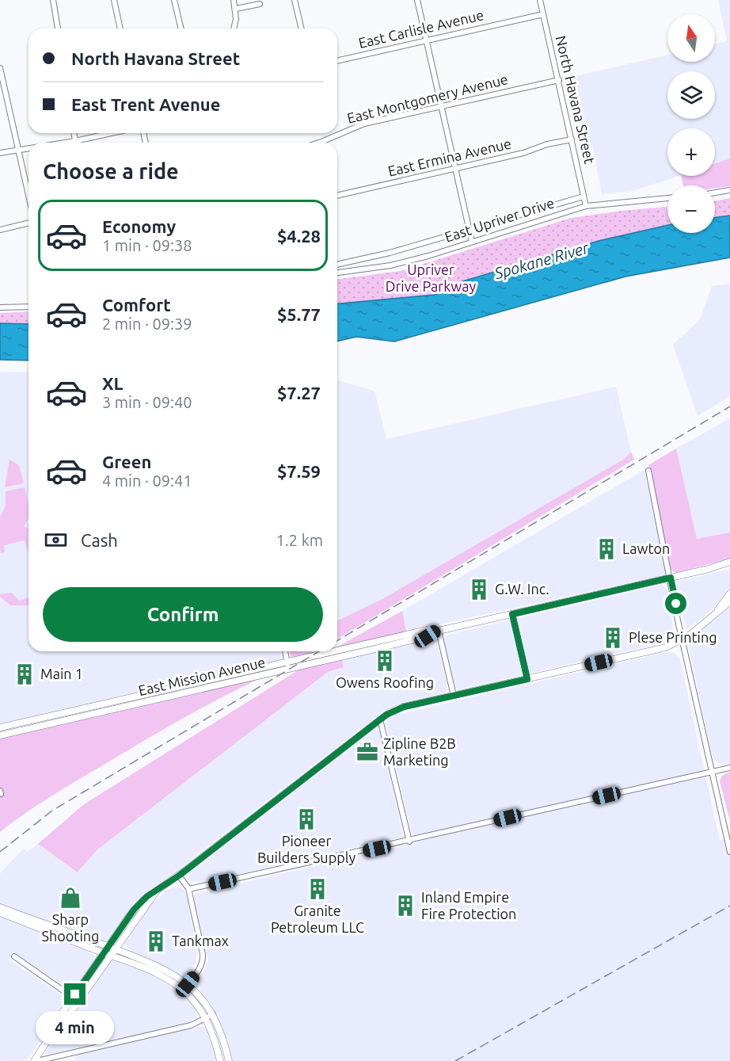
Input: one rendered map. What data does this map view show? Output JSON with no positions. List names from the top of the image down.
{
  "streets": {
    "main road": ["East Mission Avenue"],
    "street": [
      "East Carlisle Avenue",
      "East Montgomery Avenue",
      "North Havana Street",
      "East Ermina Avenue",
      "East Upriver Drive"
    ]
  },
  "crossings": [
    ["East Carlisle Avenue", "North Havana Street"],
    ["East Montgomery Avenue", "North Havana Street"],
    ["North Havana Street", "East Ermina Avenue"],
    ["North Havana Street", "East Upriver Drive"]
  ],
  "water": ["Spokane River"],
  "parks": ["Upriver Drive Parkway"],
  "places": {
    "building": [
      "Lawton",
      "G.W. Inc.",
      "Plese Printing",
      "Owens Roofing",
      "Main 1",
      "Pioneer Builders Supply",
      "Granite Petroleum LLC",
      "Inland Empire Fire Protection",
      "Tankmax"
    ],
    "office": ["Zipline B2B Marketing"],
    "shop": ["Sharp Shooting"]
  },
  "north": "top",
  "page": {
    "map_buttons": ["+", "−"],
    "banner": ["North Havana Street", "East Trent Avenue"],
    "heading": "Choose a ride",
    "list": [
      {
        "name": "Economy",
        "note": "1 min · 09:38",
        "value": "$4.28"
      },
      {
        "name": "Comfort",
        "note": "2 min · 09:39",
        "value": "$5.77"
      },
      {
        "name": "XL",
        "note": "3 min · 09:40",
        "value": "$7.27"
      },
      {
        "name": "Green",
        "note": "4 min · 09:41",
        "value": "$7.59"
      }
    ],
    "pay": ["Cash", "1.2 km"],
    "buttons": "Confirm",
    "bubble": "4 min"
  }
}
